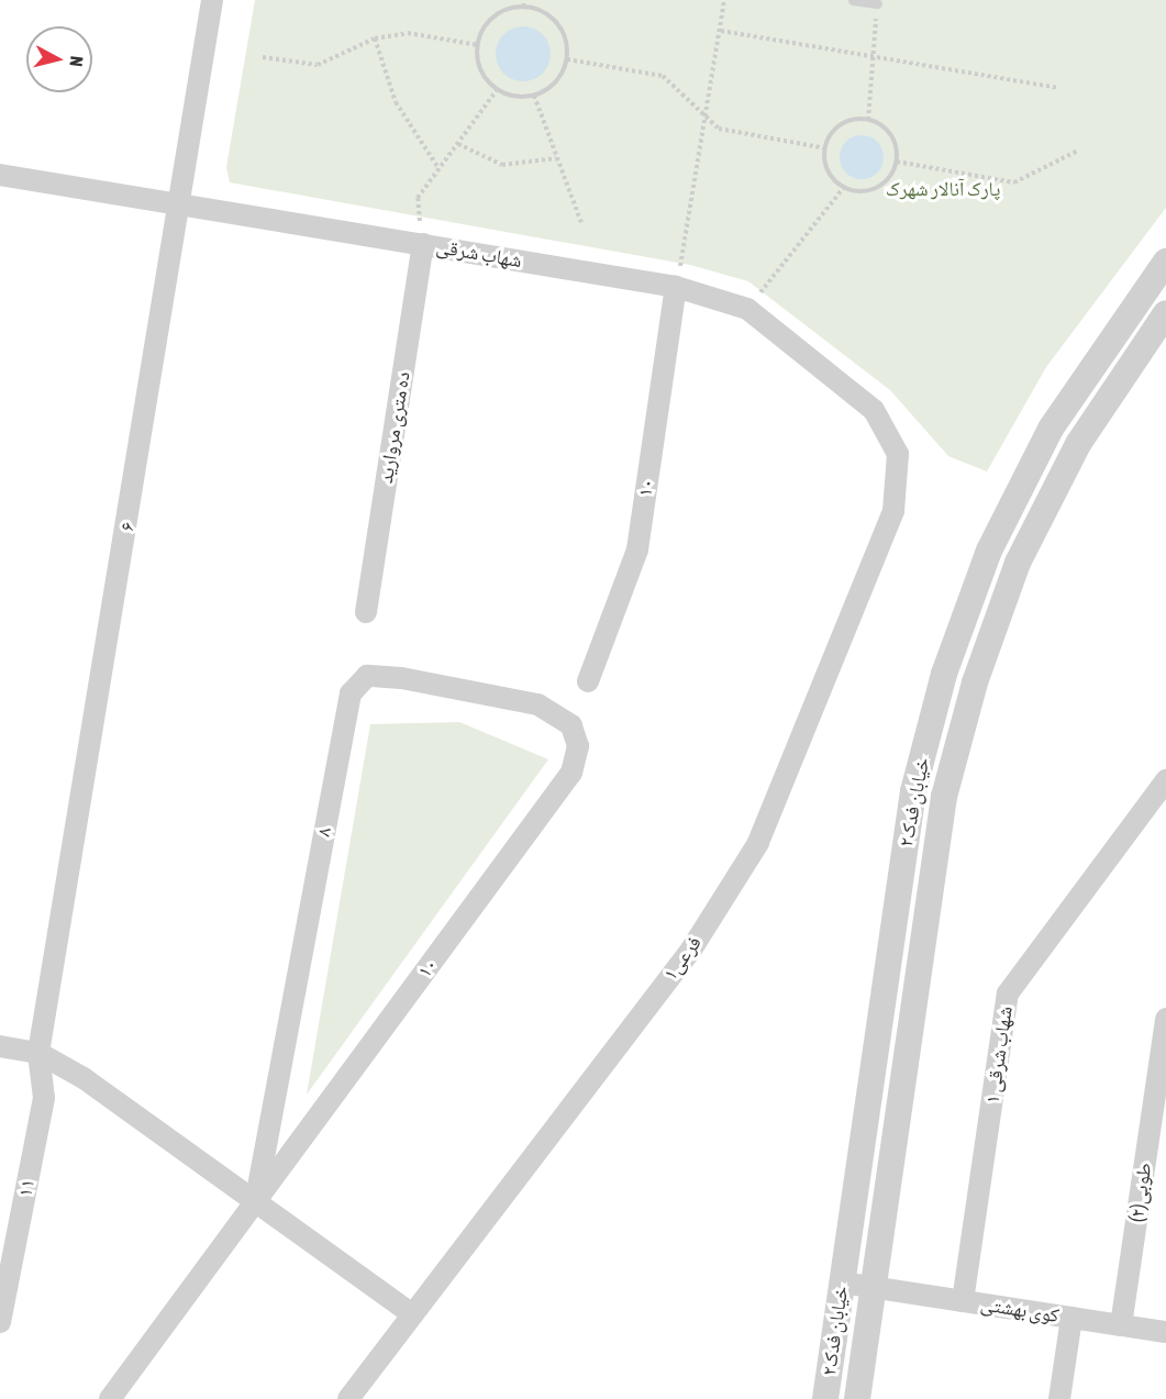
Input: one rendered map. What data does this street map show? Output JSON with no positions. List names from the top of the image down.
{
  "streets": {
    "street": [
      "شهاب شرقی",
      "ده متری مروارید",
      "۱۰",
      "۶",
      "خیابان فدک۲",
      "۸",
      "فرعی۱",
      "شهاب شرقی ۱",
      "۱۱",
      "طوبی(۲)",
      "کوی بهشتی"
    ]
  },
  "crossings": [
    ["شهاب شرقی", "ده متری مروارید"],
    ["شهاب شرقی", "۱۰"],
    ["شهاب شرقی", "۶"],
    ["شهاب شرقی", "فرعی۱"],
    ["۱۰", "۸"],
    ["۶", "۱۱"],
    ["خیابان فدک۲", "کوی بهشتی"],
    ["شهاب شرقی ۱", "کوی بهشتی"],
    ["طوبی(۲)", "کوی بهشتی"]
  ],
  "parks": ["پارک آنالار شهرک"],
  "north": "right"
}
